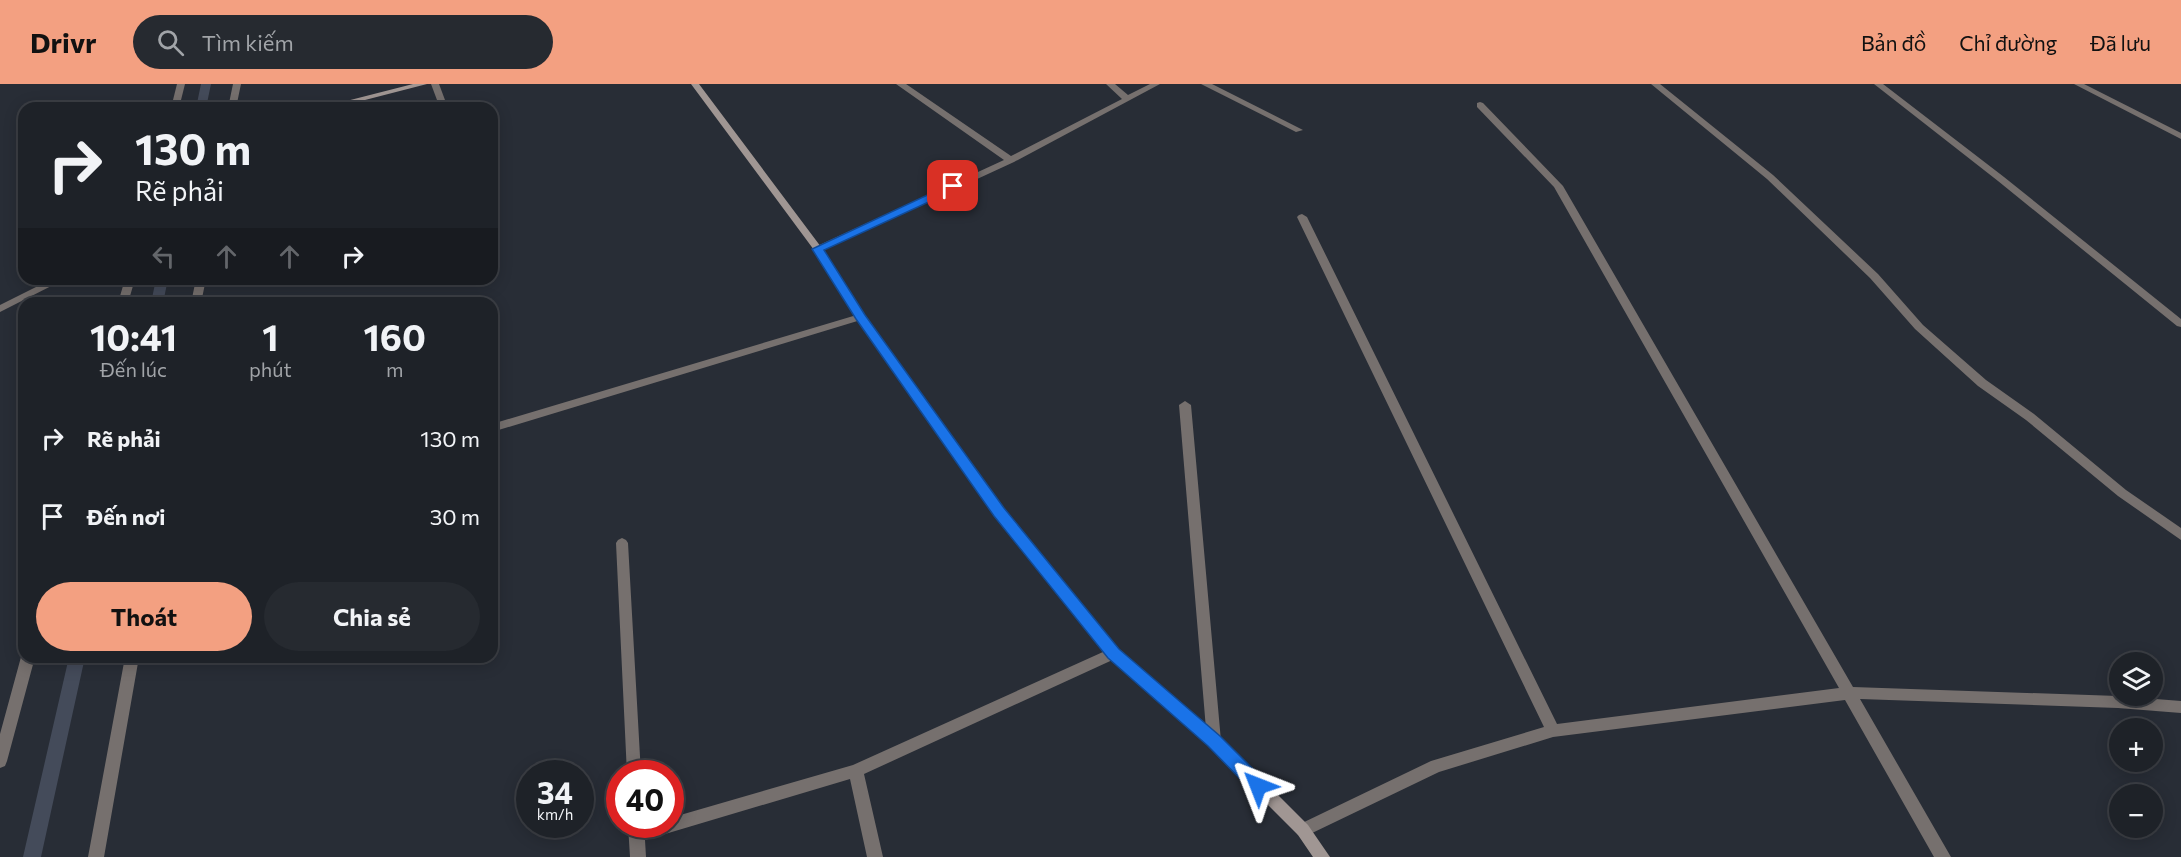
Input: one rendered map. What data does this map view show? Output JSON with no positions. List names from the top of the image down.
{
  "page": {
    "header": "Drivr",
    "search": "Tìm kiếm",
    "nav": ["Bản đồ", "Chỉ đường", "Đã lưu"],
    "turn": ["130 m", "Rẽ phải"],
    "eta": [
      "10:41",
      "Đến lúc",
      "1",
      "phút",
      "160",
      "m"
    ],
    "list": [
      {
        "name": "Rẽ phải",
        "value": "130 m"
      },
      {
        "name": "Đến nơi",
        "value": "30 m"
      }
    ],
    "buttons": ["Thoát", "Chia sẻ"],
    "map_buttons": ["+", "−"],
    "speed": "34 km/h",
    "limit": "40"
  }
}
